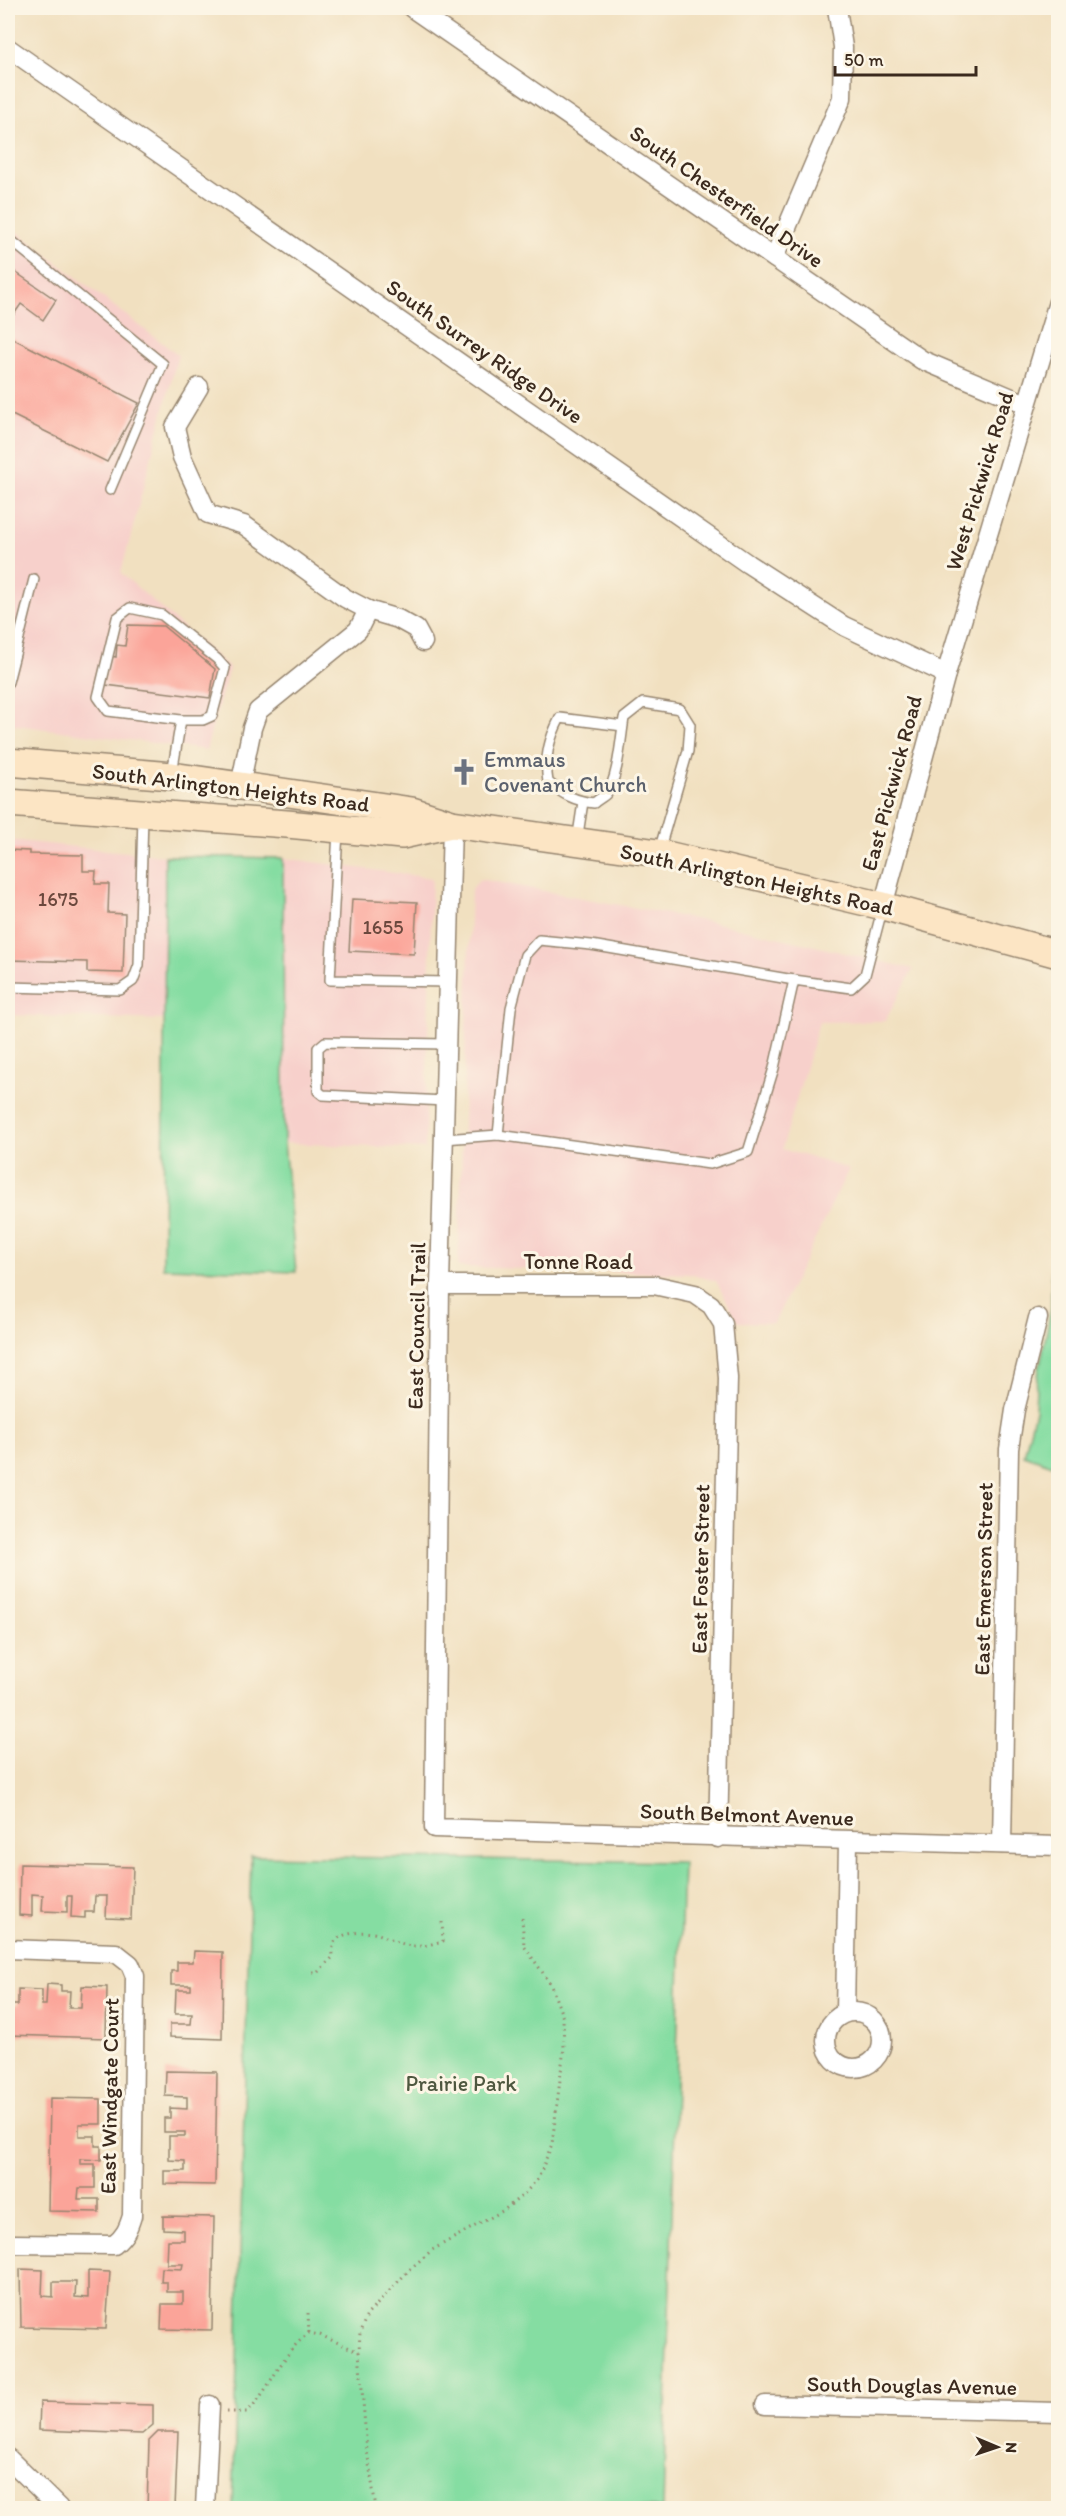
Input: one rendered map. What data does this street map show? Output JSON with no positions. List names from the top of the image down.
{
  "streets": {
    "main road": ["South Arlington Heights Road"],
    "street": [
      "South Chesterfield Drive",
      "South Surrey Ridge Drive",
      "West Pickwick Road",
      "East Pickwick Road",
      "Tonne Road",
      "East Council Trail",
      "East Foster Street",
      "East Emerson Street",
      "South Belmont Avenue",
      "East Windgate Court",
      "South Douglas Avenue"
    ]
  },
  "crossings": [
    ["South Chesterfield Drive", "West Pickwick Road"],
    ["South Surrey Ridge Drive", "West Pickwick Road"],
    ["South Surrey Ridge Drive", "East Pickwick Road"],
    ["West Pickwick Road", "East Pickwick Road"],
    ["East Pickwick Road", "South Arlington Heights Road"],
    ["South Arlington Heights Road", "East Council Trail"],
    ["Tonne Road", "East Council Trail"],
    ["Tonne Road", "East Foster Street"],
    ["East Council Trail", "South Belmont Avenue"],
    ["East Foster Street", "South Belmont Avenue"],
    ["East Emerson Street", "South Belmont Avenue"]
  ],
  "parks": ["Prairie Park"],
  "places": {
    "church": ["Emmaus Covenant Church"]
  },
  "house_numbers": ["1675", "1655"],
  "scale_bar": "50 m",
  "north": "right"
}
